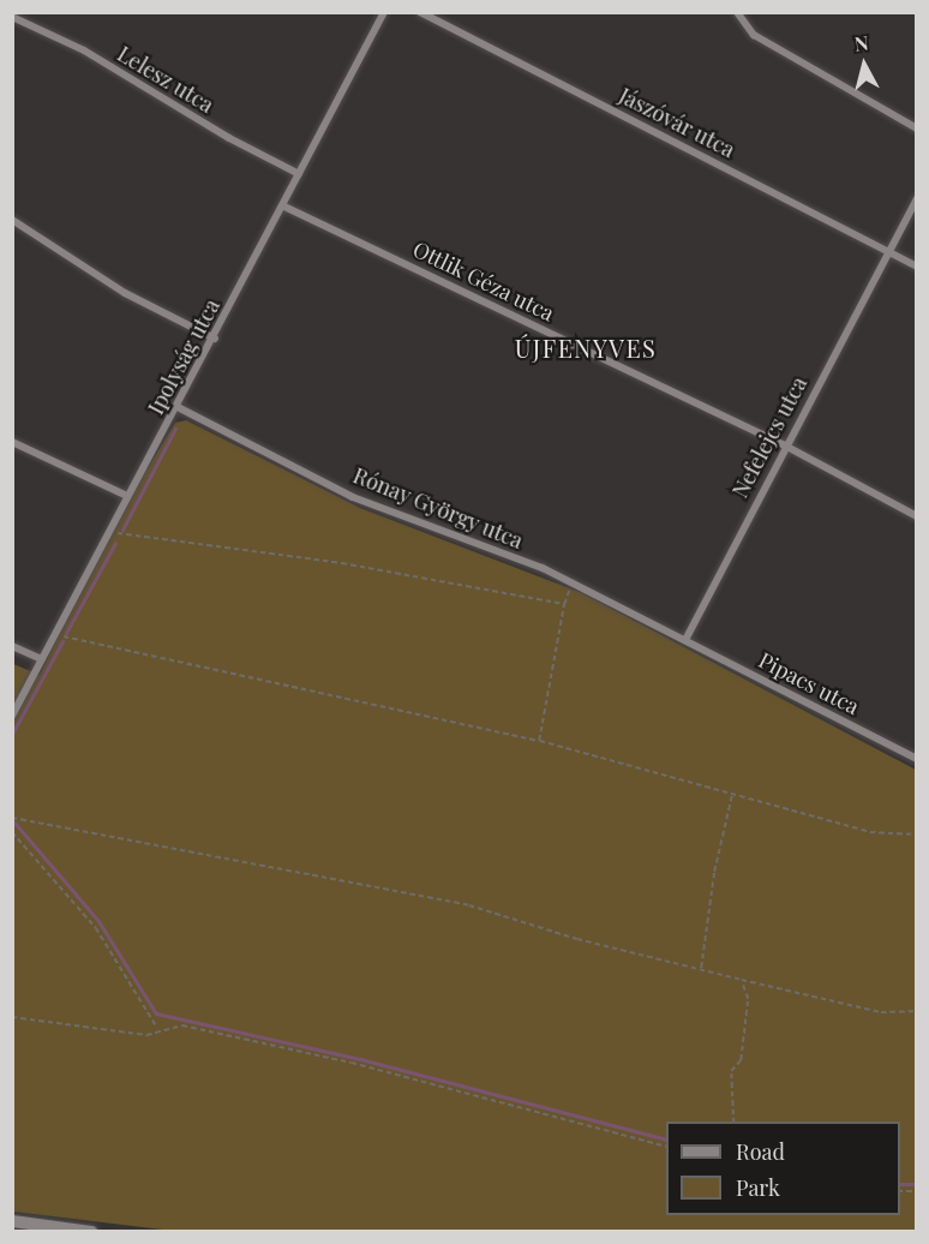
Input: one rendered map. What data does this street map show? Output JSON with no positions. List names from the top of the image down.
{
  "streets": {
    "street": [
      "Lelesz utca",
      "Jászóvár utca",
      "Ottlik Géza utca",
      "Ipolyság utca",
      "Nefelejcs utca",
      "Rónay György utca",
      "Pipacs utca"
    ]
  },
  "crossings": [
    ["Lelesz utca", "Ipolyság utca"],
    ["Jászóvár utca", "Nefelejcs utca"],
    ["Ottlik Géza utca", "Ipolyság utca"],
    ["Ottlik Géza utca", "Nefelejcs utca"],
    ["Ipolyság utca", "Rónay György utca"],
    ["Nefelejcs utca", "Rónay György utca"],
    ["Nefelejcs utca", "Pipacs utca"],
    ["Rónay György utca", "Pipacs utca"]
  ],
  "districts": ["ÚJFENYVES"],
  "legend": ["Road", "Park"],
  "north": "top"
}
